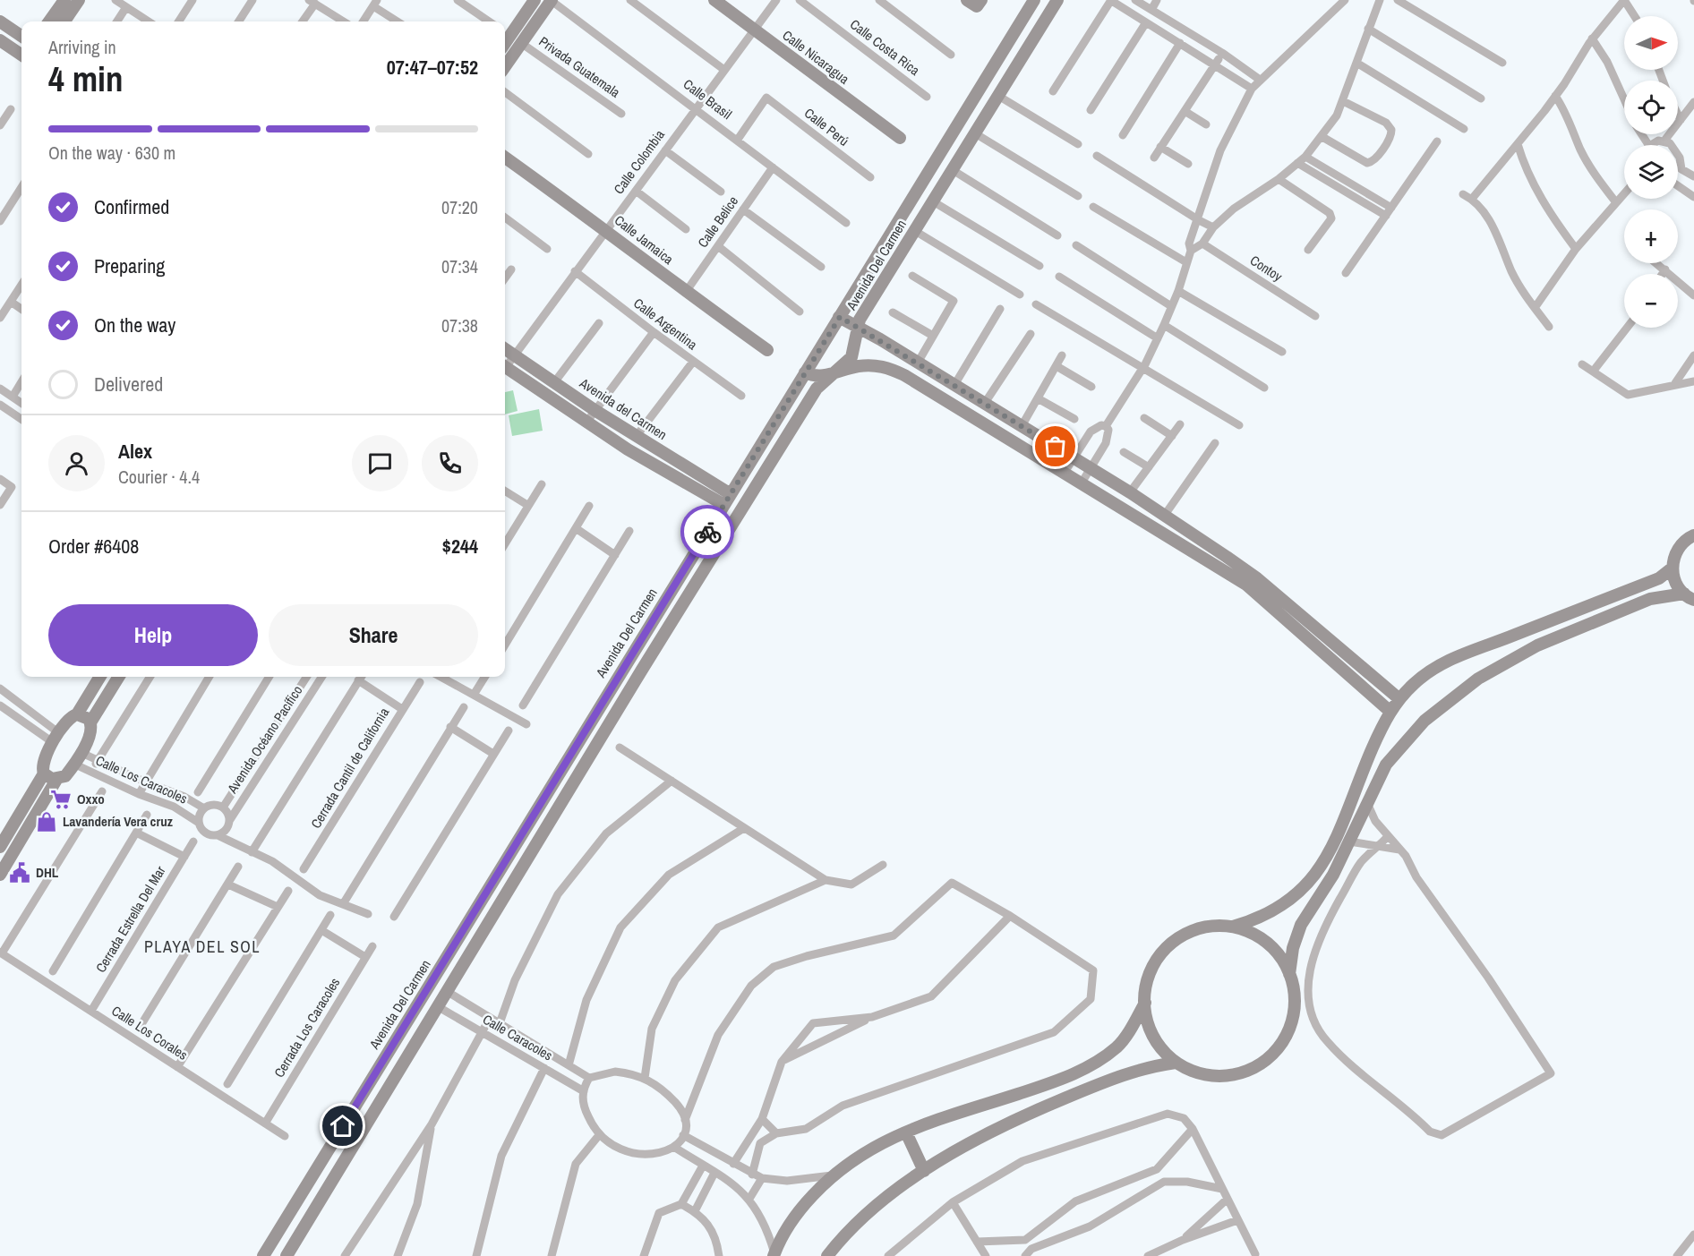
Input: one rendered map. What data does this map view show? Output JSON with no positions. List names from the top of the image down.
{
  "streets": {
    "street": [
      "Calle Costa Rica",
      "Calle Nicaragua",
      "Privada Guatemala",
      "Calle Brasil",
      "Calle Perú",
      "Calle Colombia",
      "Calle Belice",
      "Calle Jamaica",
      "Avenida Del Carmen",
      "Contoy",
      "Calle Argentina",
      "Avenida del Carmen",
      "Avenida Océano Pacífico",
      "Cerrada Cantil de California",
      "Calle Los Caracoles",
      "Cerrada Estrella Del Mar",
      "Cerrada Los Caracoles",
      "Calle Los Corales",
      "Calle Caracoles"
    ]
  },
  "crossings": [
    ["Calle Nicaragua", "Calle Colombia"],
    ["Calle Brasil", "Calle Perú"],
    ["Calle Brasil", "Calle Colombia"],
    ["Calle Brasil", "Calle Belice"],
    ["Calle Colombia", "Calle Jamaica"],
    ["Calle Colombia", "Calle Argentina"],
    ["Calle Colombia", "Avenida del Carmen"],
    ["Calle Belice", "Calle Jamaica"],
    ["Avenida Del Carmen", "Avenida del Carmen"],
    ["Avenida Del Carmen", "Calle Caracoles"],
    ["Avenida Océano Pacífico", "Calle Los Caracoles"],
    ["Cerrada Estrella Del Mar", "Calle Los Corales"],
    ["Cerrada Los Caracoles", "Calle Los Corales"]
  ],
  "districts": ["PLAYA DEL SOL"],
  "places": {
    "supermarket": ["Oxxo"],
    "shop": ["Lavandería Vera cruz"],
    "public building": ["DHL"]
  },
  "north": "right",
  "page": {
    "map_buttons": ["+", "−"],
    "heading": ["4 min", "Arriving in", "07:47–07:52"],
    "panel": [
      "Alex",
      "Courier · 4.4",
      "Order #6408",
      "$244"
    ],
    "bar": "On the way · 630 m",
    "list": [
      ["Confirmed", "07:20"],
      ["Preparing", "07:34"],
      ["On the way", "07:38"],
      "Delivered"
    ],
    "buttons": ["Help", "Share"]
  }
}
